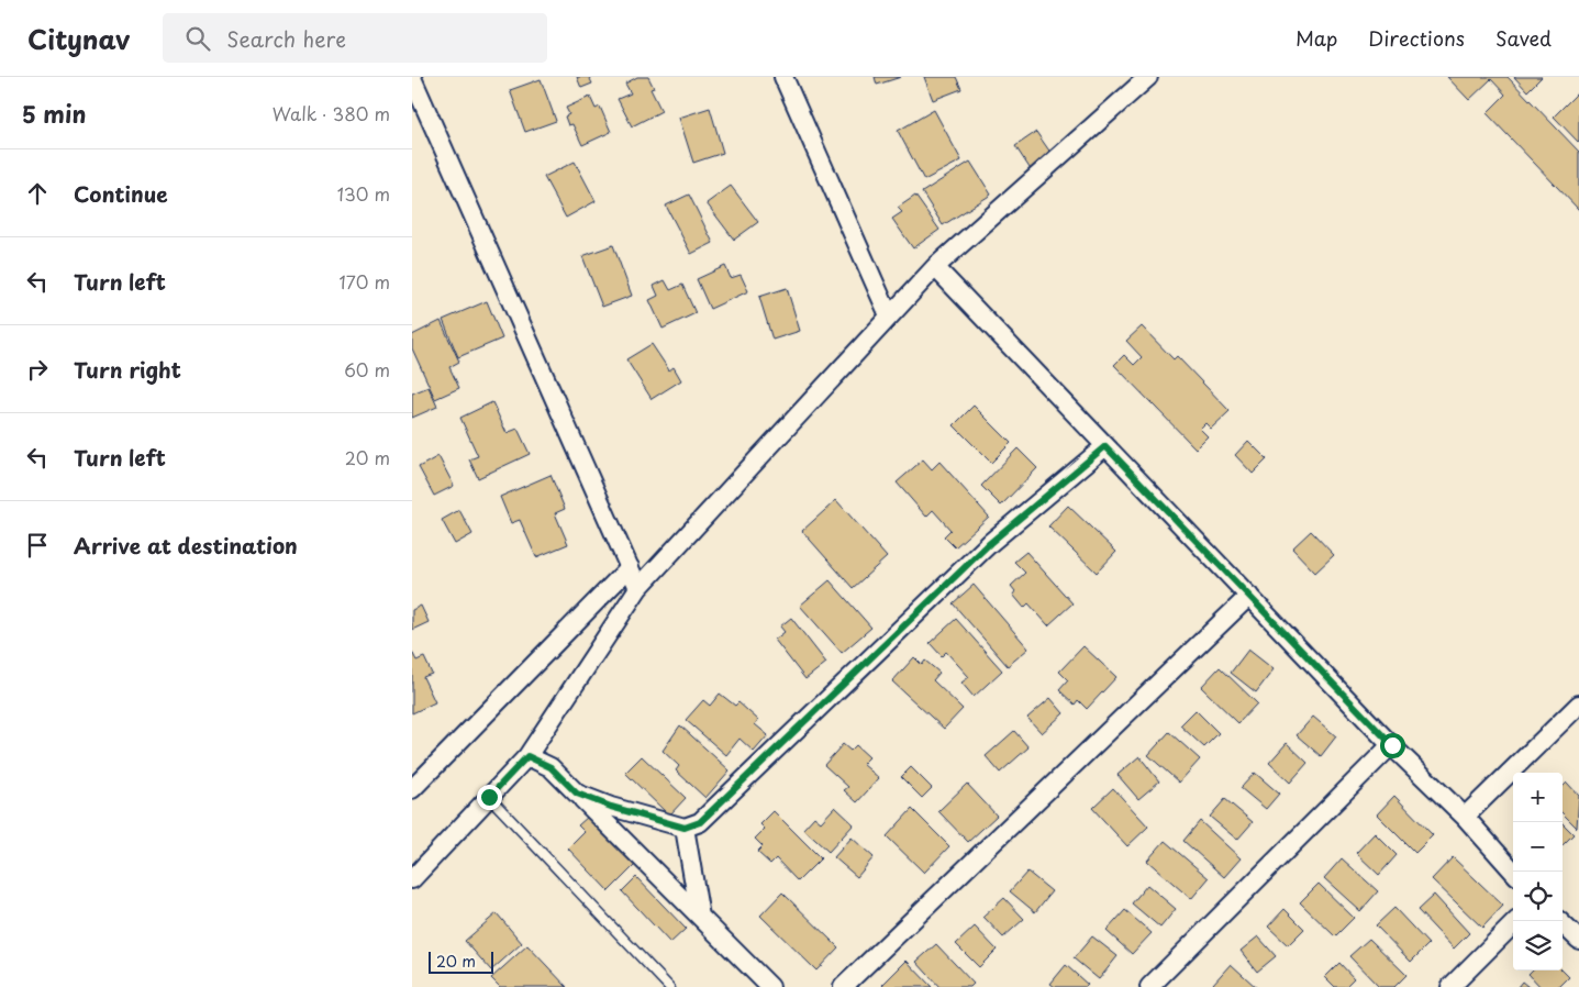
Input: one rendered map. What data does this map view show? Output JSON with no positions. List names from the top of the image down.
{
  "scale_bar": "20 m",
  "page": {
    "header": "Citynav",
    "search": "Search here",
    "nav": ["Map", "Directions", "Saved"],
    "heading": ["5 min", "Walk · 380 m"],
    "list": [
      ["Continue", "130 m"],
      ["Turn left", "170 m"],
      ["Turn right", "60 m"],
      ["Turn left", "20 m"],
      "Arrive at destination"
    ],
    "map_buttons": ["+", "−"],
    "scale": "20 m"
  }
}
